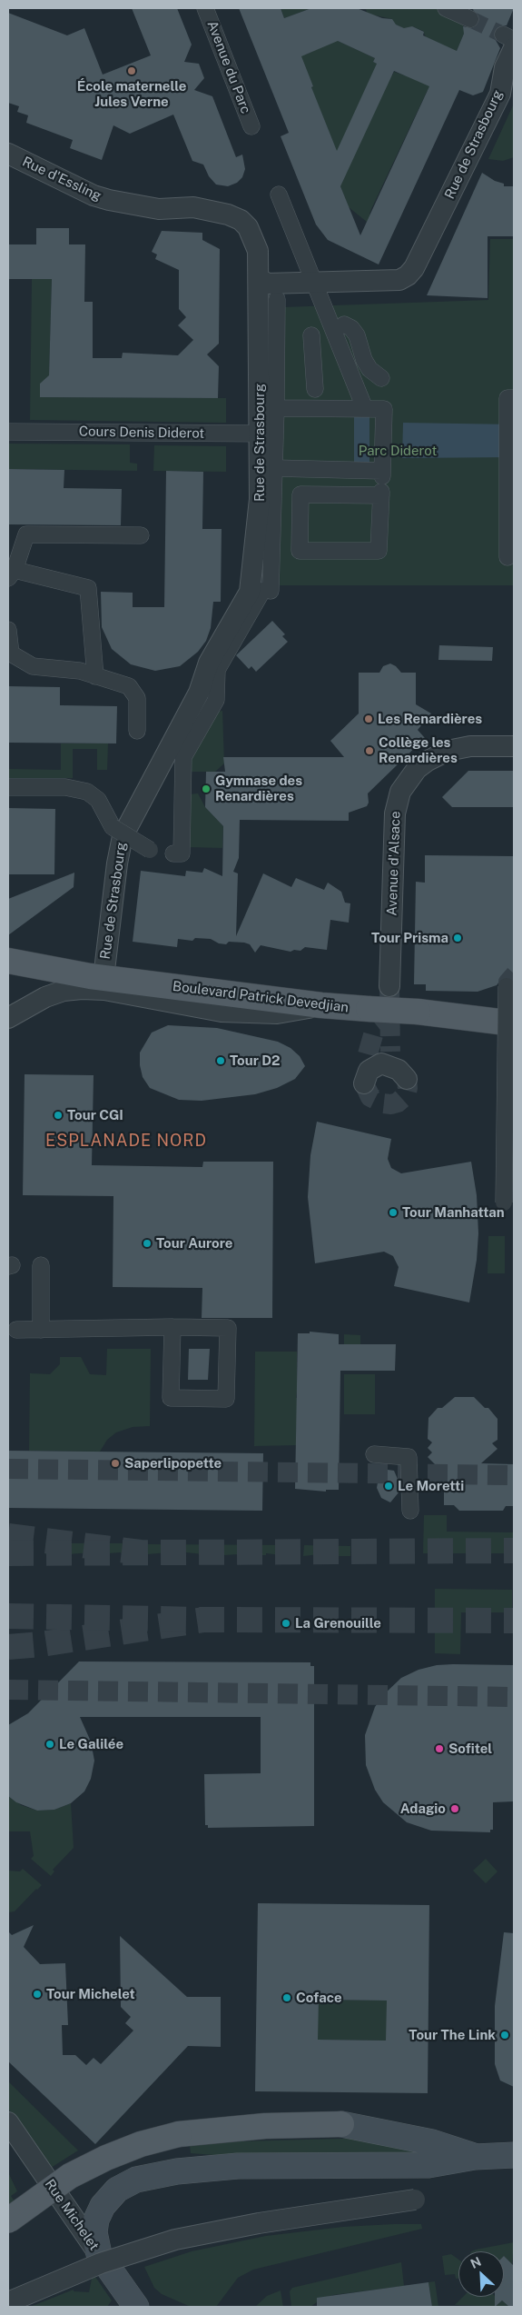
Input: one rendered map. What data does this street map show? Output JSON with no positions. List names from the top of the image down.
{
  "streets": {
    "main road": ["Boulevard Patrick Devedjian", "Rue Michelet"],
    "street": [
      "Avenue du Parc",
      "Rue de Strasbourg",
      "Rue d'Essling",
      "Cours Denis Diderot",
      "Avenue d'Alsace"
    ]
  },
  "crossings": [
    ["Rue de Strasbourg", "Rue d'Essling"],
    ["Rue de Strasbourg", "Cours Denis Diderot"],
    ["Rue de Strasbourg", "Boulevard Patrick Devedjian"]
  ],
  "districts": ["ESPLANADE NORD"],
  "parks": ["Parc Diderot"],
  "places": [
    "École maternelle Jules Verne",
    "Les Renardières",
    "Collège les Renardières",
    "Gymnase des Renardières",
    "Tour Prisma",
    "Tour D2",
    "Tour CGI",
    "Tour Manhattan",
    "Tour Aurore",
    "Saperlipopette",
    "Le Moretti",
    "La Grenouille",
    "Le Galilée",
    "Sofitel",
    "Adagio",
    "Tour Michelet",
    "Coface",
    "Tour The Link"
  ],
  "north": "top left"
}
